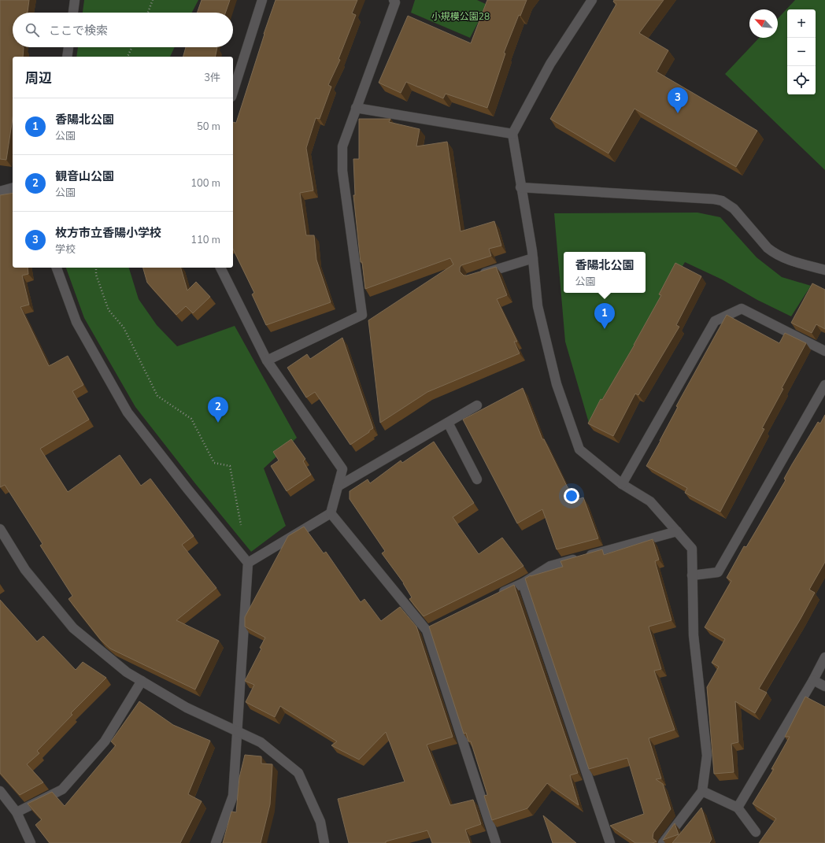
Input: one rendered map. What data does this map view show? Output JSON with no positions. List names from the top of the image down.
{
  "parks": ["小規模公園28"],
  "north": "top left",
  "page": {
    "map_buttons": ["+", "−"],
    "search": "ここで検索",
    "heading": ["周辺", "3件"],
    "pins": ["3", "1", "2"],
    "list": [
      {
        "mark": "1",
        "name": "香陽北公園",
        "note": "公園",
        "value": "50 m"
      },
      {
        "mark": "2",
        "name": "観音山公園",
        "note": "公園",
        "value": "100 m"
      },
      {
        "mark": "3",
        "name": "枚方市立香陽小学校",
        "note": "学校",
        "value": "110 m"
      }
    ],
    "popup": ["香陽北公園", "公園"]
  }
}
